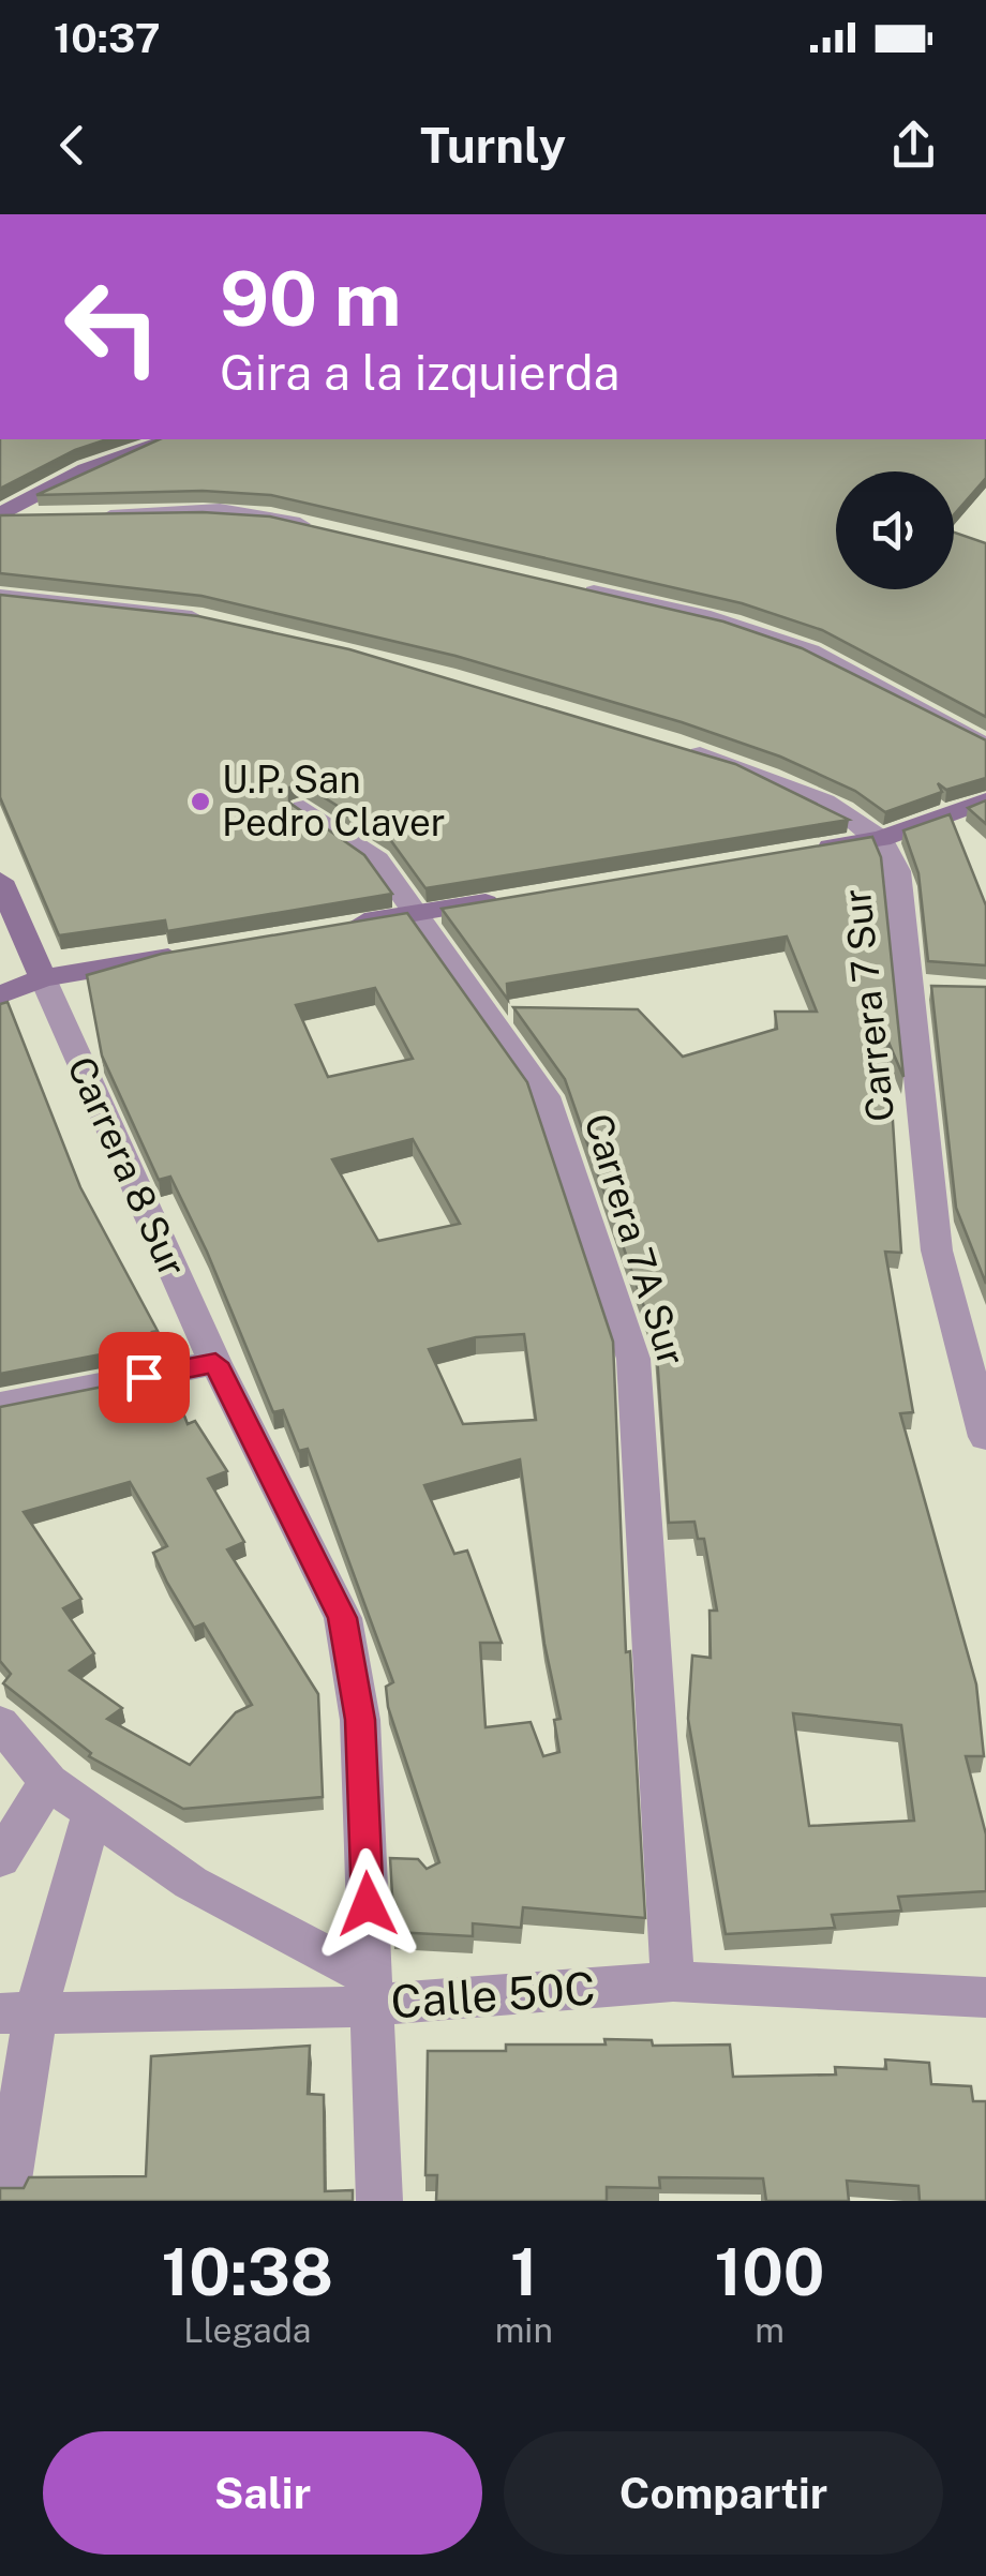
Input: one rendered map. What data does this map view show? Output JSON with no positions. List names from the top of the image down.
{
  "streets": {
    "street": [
      "Carrera 7 Sur",
      "Carrera 8 Sur",
      "Carrera 7A Sur",
      "Calle 50C"
    ]
  },
  "crossings": [
    ["Carrera 8 Sur", "Calle 50C"],
    ["Carrera 7A Sur", "Calle 50C"]
  ],
  "places": ["U.P. San Pedro Claver"],
  "page": {
    "status": "10:37",
    "header": "Turnly",
    "turn": ["90 m", "Gira a la izquierda"],
    "eta": [
      "10:38",
      "Llegada",
      "1",
      "min",
      "100",
      "m"
    ],
    "buttons": ["Salir", "Compartir"]
  }
}
